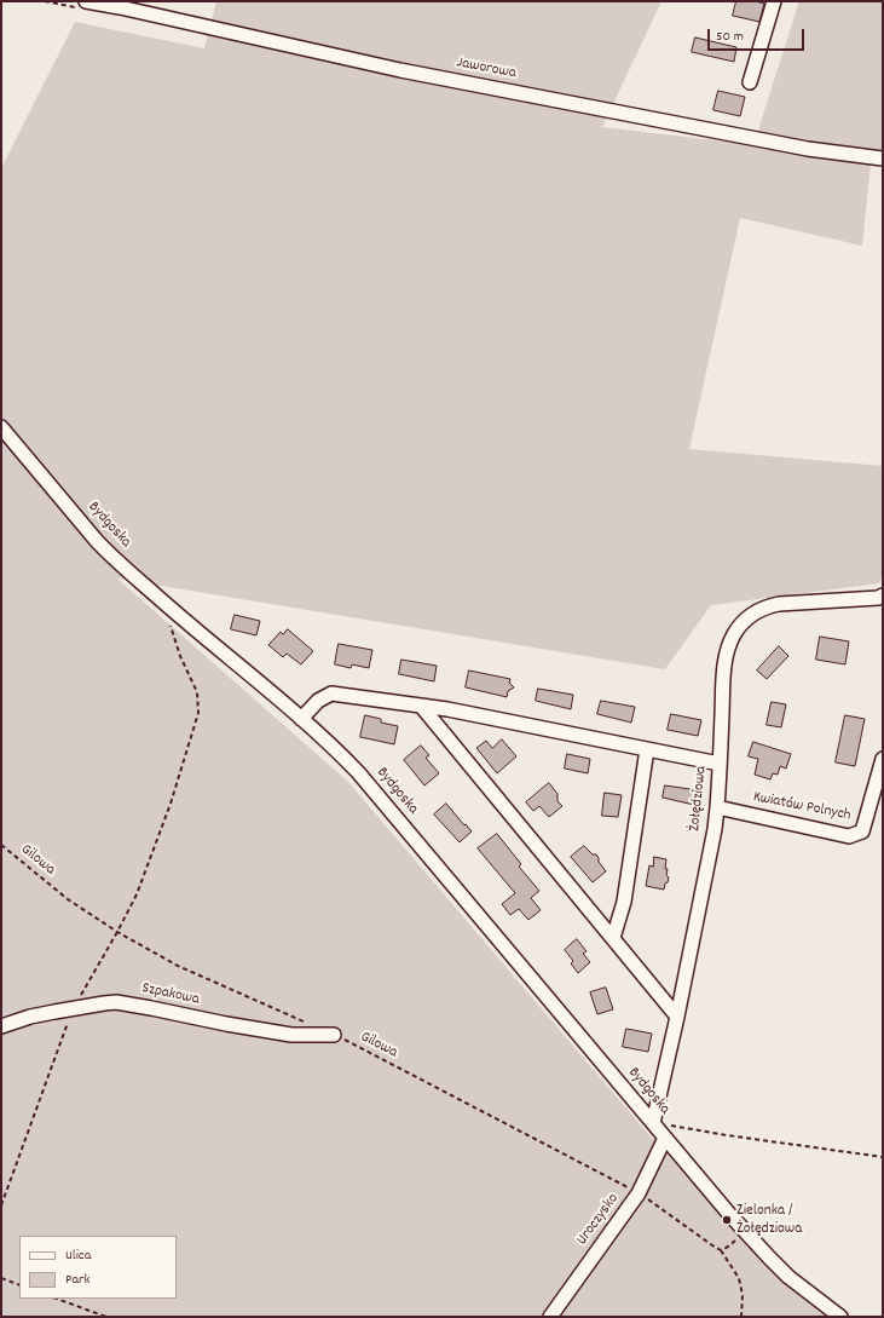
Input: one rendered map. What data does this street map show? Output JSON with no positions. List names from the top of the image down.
{
  "streets": {
    "street": [
      "Jaworowa",
      "Bydgoska",
      "Żołędziowa",
      "Kwiatów Polnych",
      "Szpakowa",
      "Uroczysko"
    ],
    "path": ["Gilowa"]
  },
  "crossings": [
    ["Bydgoska", "Żołędziowa"],
    ["Bydgoska", "Uroczysko"],
    ["Żołędziowa", "Kwiatów Polnych"],
    ["Gilowa", "Szpakowa"],
    ["Gilowa", "Uroczysko"]
  ],
  "places": ["Zielonka / Żołędziowa"],
  "legend": ["Ulica", "Park"],
  "scale_bar": "50 m"
}
